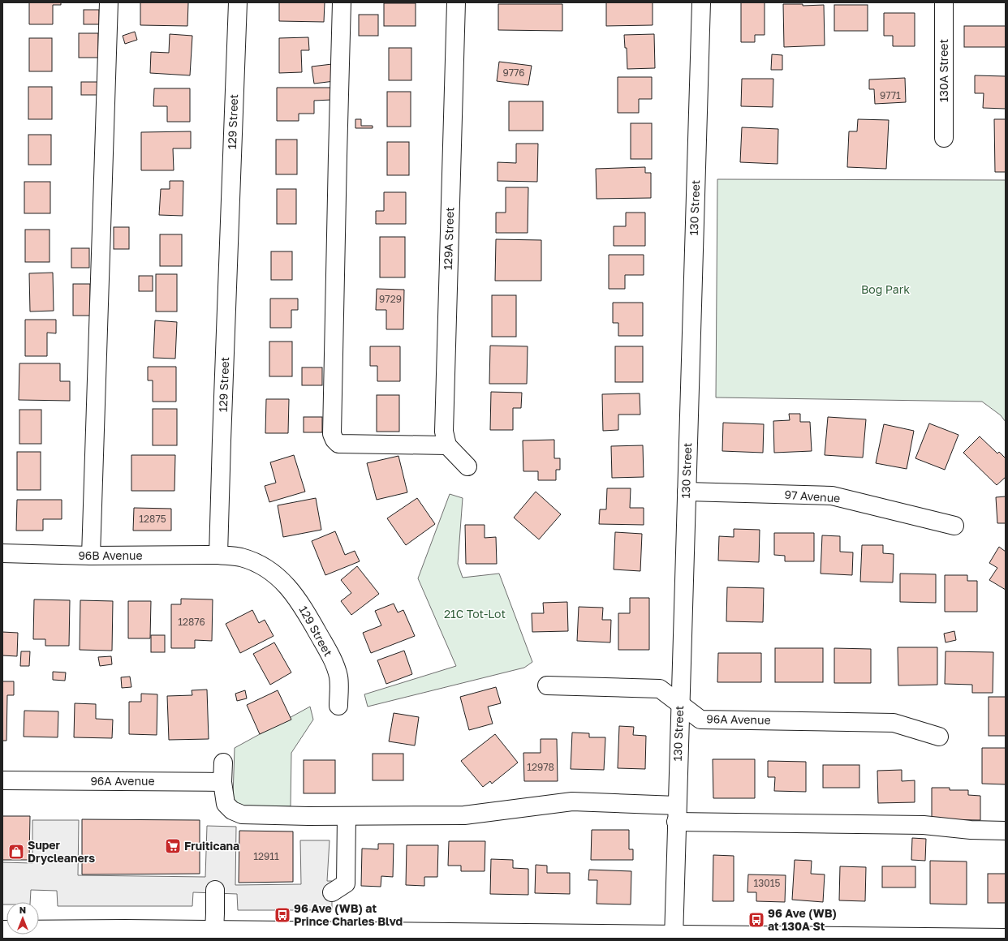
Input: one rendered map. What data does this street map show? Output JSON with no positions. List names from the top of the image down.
{
  "streets": {
    "street": [
      "130A Street",
      "129 Street",
      "130 Street",
      "129A Street",
      "97 Avenue",
      "96B Avenue",
      "96A Avenue"
    ]
  },
  "crossings": [
    ["129 Street", "96B Avenue"],
    ["130 Street", "97 Avenue"],
    ["130 Street", "96A Avenue"]
  ],
  "parks": ["Bog Park", "21C Tot-Lot"],
  "places": {
    "supermarket": ["Fruiticana"],
    "shop": ["Super Drycleaners"],
    "bus stop": ["96 Ave (WB) at Prince Charles Blvd", "96 Ave (WB) at 130A St"]
  },
  "house_numbers": [
    "9776",
    "9771",
    "9729",
    "12875",
    "12876",
    "12978",
    "12911",
    "13015"
  ],
  "north": "top"
}
